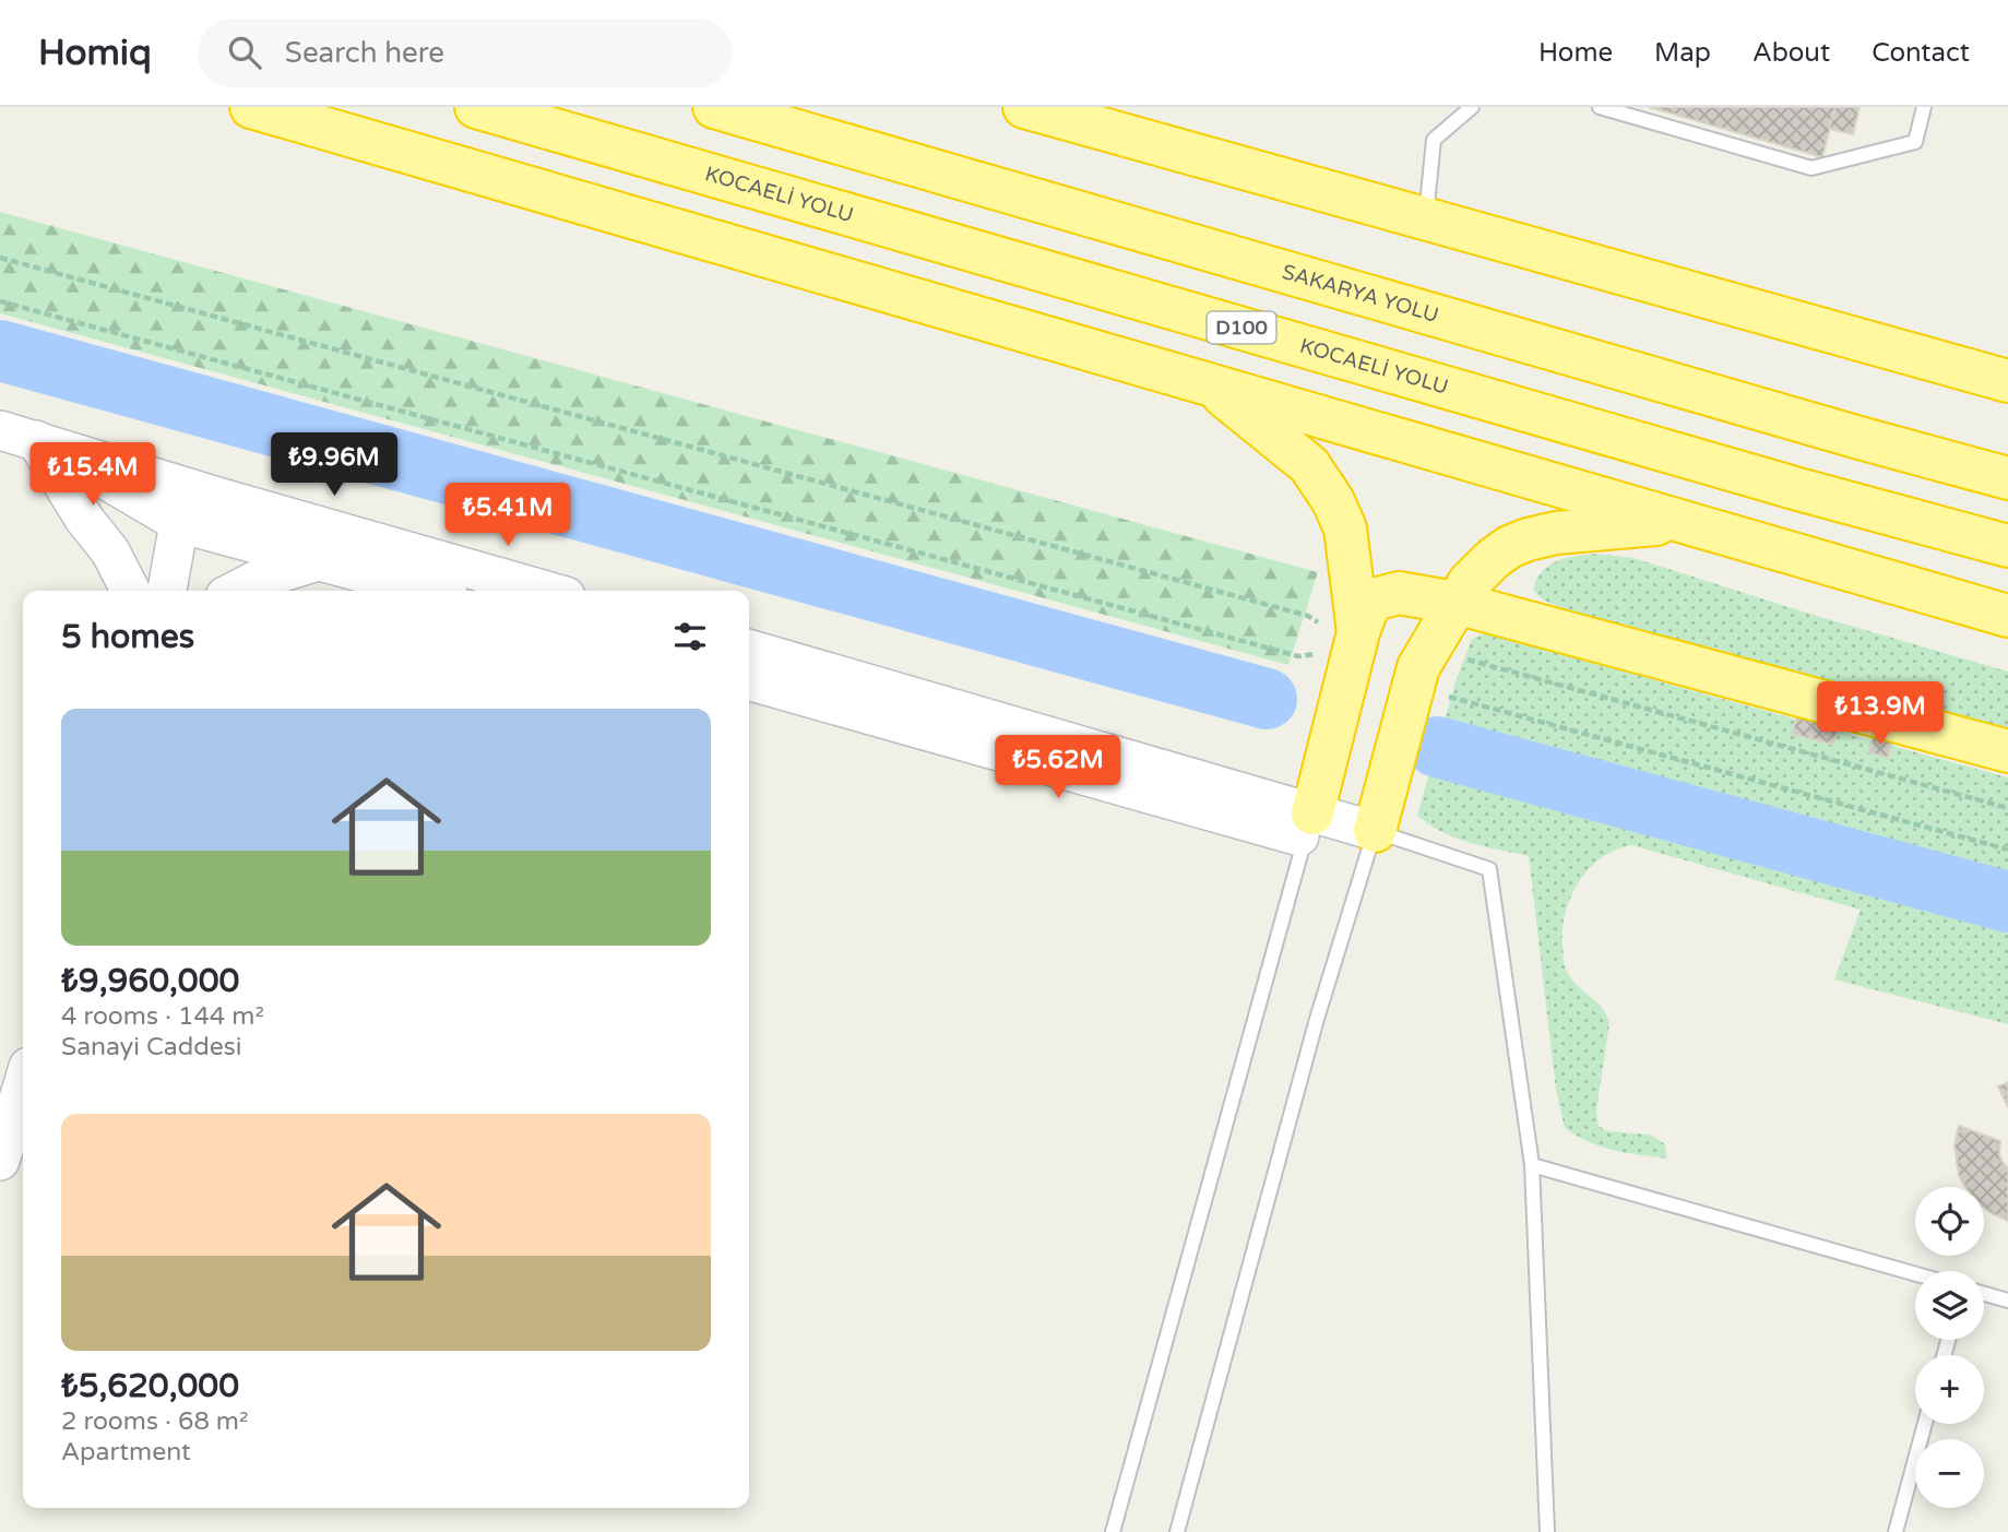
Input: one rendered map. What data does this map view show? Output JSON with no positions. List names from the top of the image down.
{
  "streets": {
    "highway": ["KOCAELİ YOLU", "SAKARYA YOLU", "D100"]
  },
  "page": {
    "header": "Homiq",
    "search": "Search here",
    "nav": [
      "Home",
      "Map",
      "About",
      "Contact"
    ],
    "price": [
      "₺9.96M",
      "₺15.4M",
      "₺5.41M",
      "₺13.9M",
      "₺5.62M"
    ],
    "heading": "5 homes",
    "list": [
      {
        "name": "₺9,960,000",
        "note": "4 rooms · 144 m² · Sanayi Caddesi"
      },
      {
        "name": "₺5,620,000",
        "note": "2 rooms · 68 m² · Apartment"
      }
    ],
    "map_buttons": ["+", "−"]
  }
}
